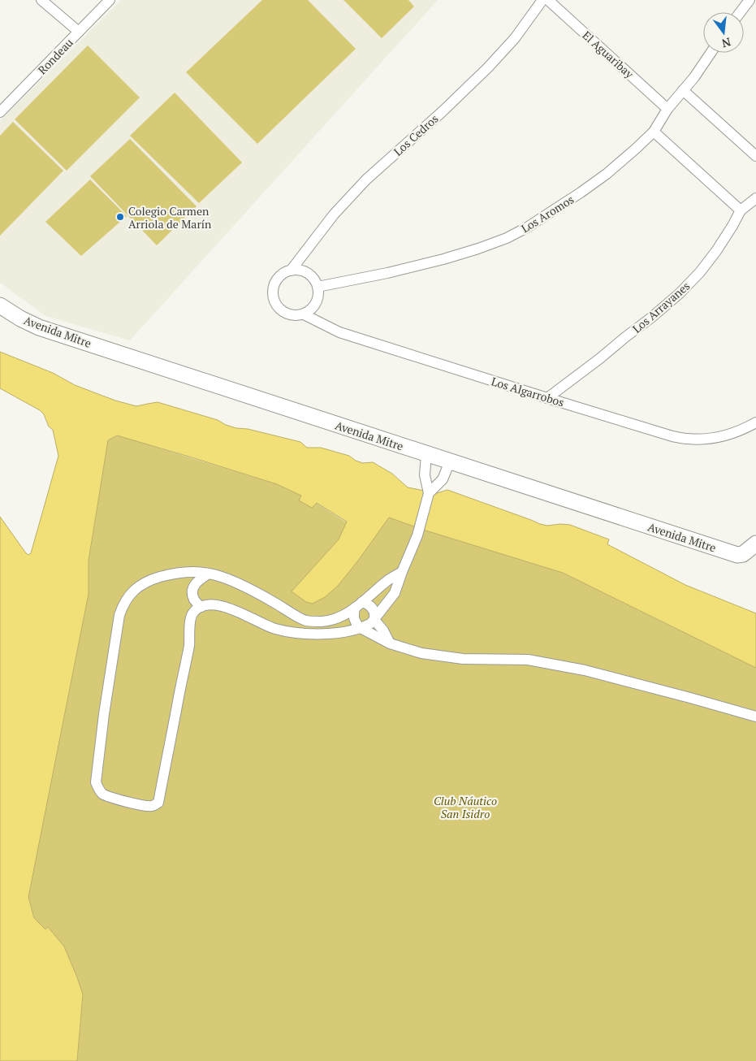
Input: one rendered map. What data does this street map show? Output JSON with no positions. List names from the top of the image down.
{
  "streets": {
    "street": [
      "El Aguaribay",
      "Rondeau",
      "Los Cedros",
      "Los Aromos",
      "Los Arrayanes",
      "Avenida Mitre",
      "Los Algarrobos"
    ]
  },
  "crossings": [
    ["El Aguaribay", "Los Aromos"],
    ["Los Cedros", "Los Aromos"],
    ["Los Cedros", "Los Algarrobos"],
    ["Los Aromos", "Los Algarrobos"],
    ["Los Arrayanes", "Los Algarrobos"]
  ],
  "parks": ["Club Náutico San Isidro"],
  "places": ["Colegio Carmen Arriola de Marín"],
  "north": "bottom"
}
